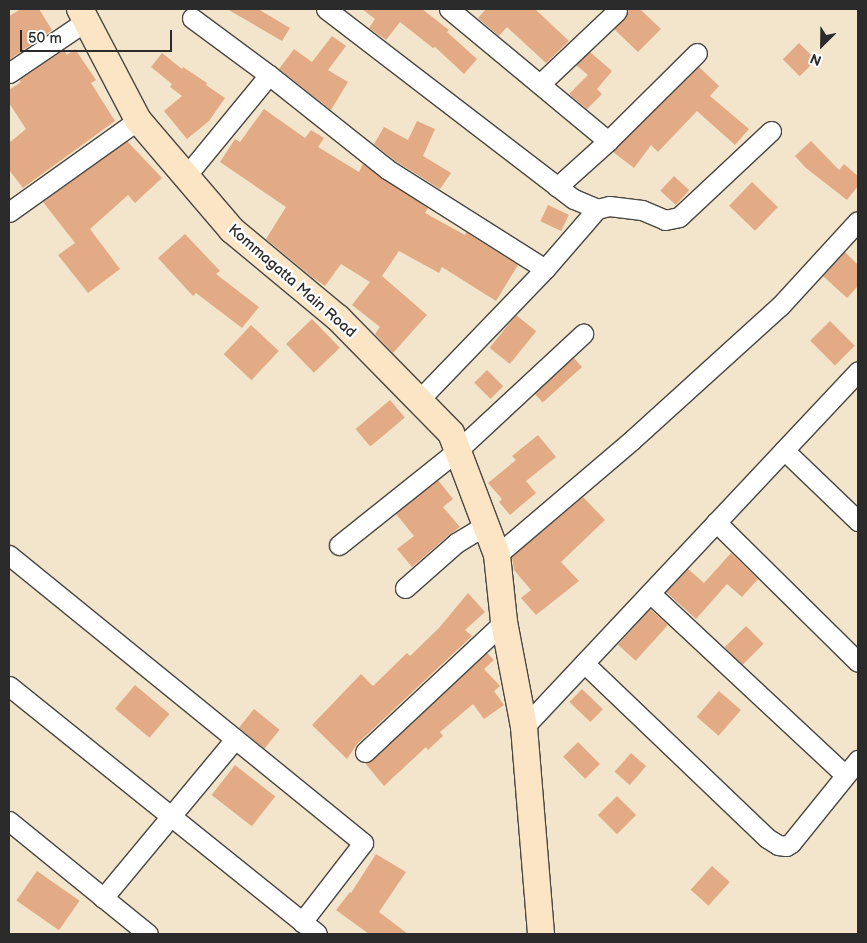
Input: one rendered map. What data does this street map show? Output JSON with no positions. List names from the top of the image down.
{
  "streets": {
    "main road": ["Kommagatta Main Road"]
  },
  "scale_bar": "50 m",
  "north": "bottom left"
}
